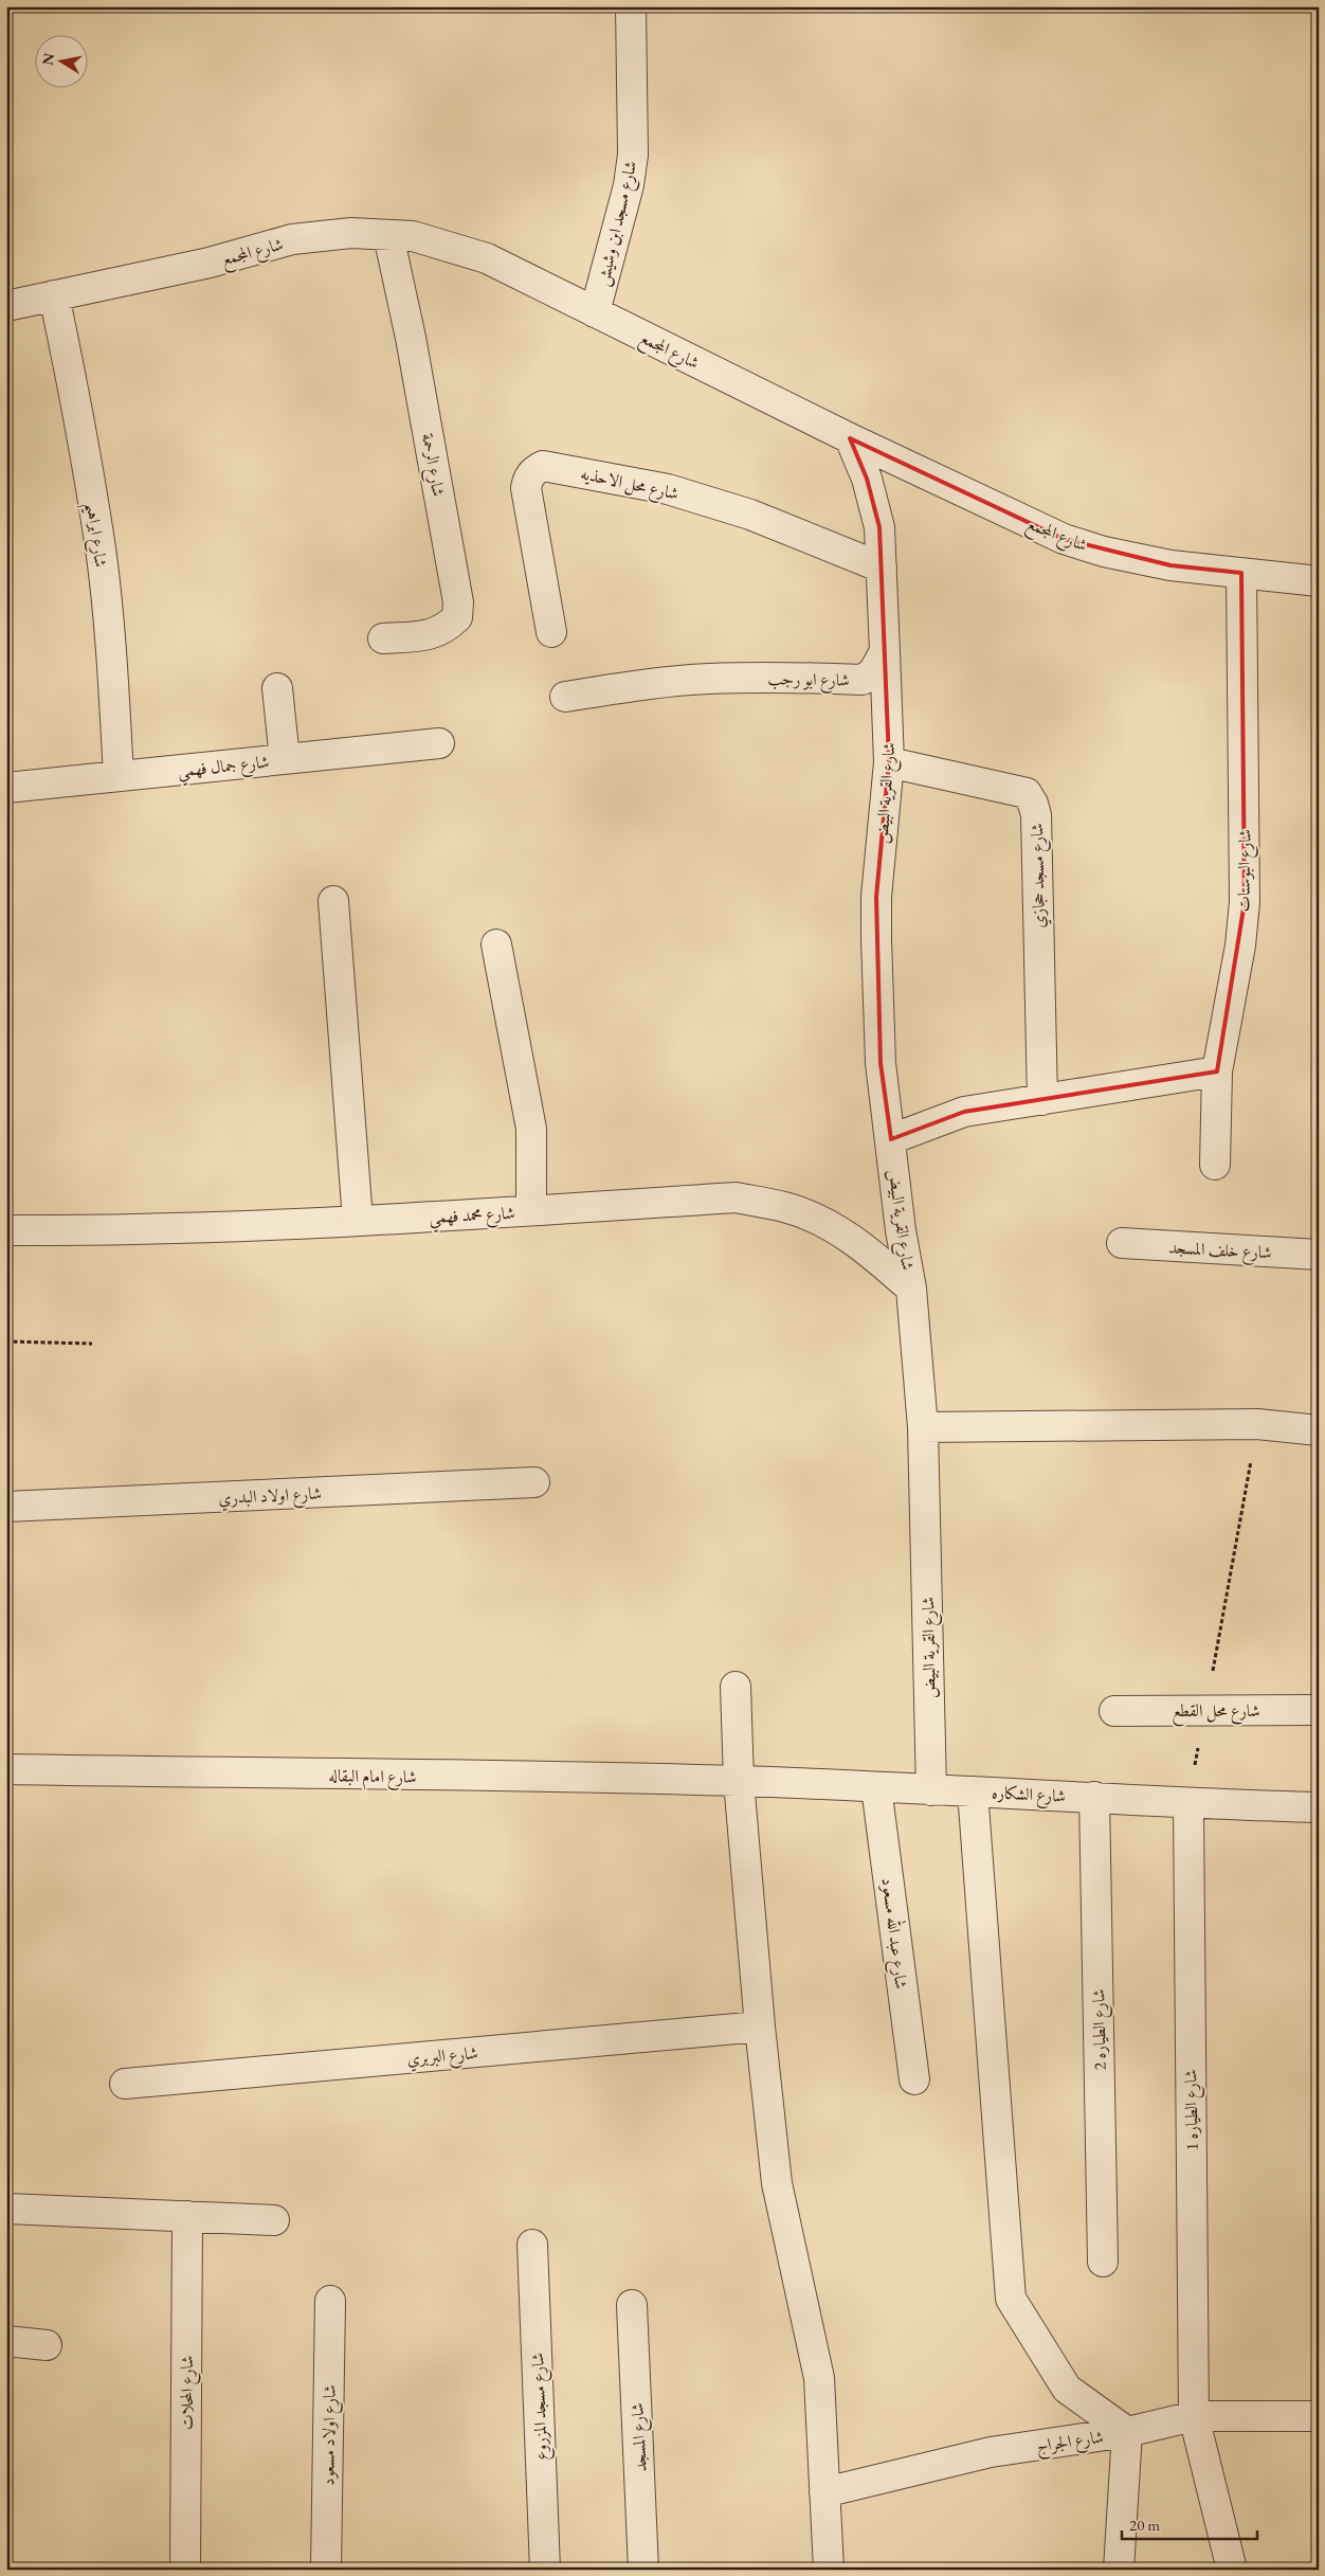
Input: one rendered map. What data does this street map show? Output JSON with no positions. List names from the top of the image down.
{
  "streets": {
    "street": [
      "شارع مسجد ابن وشيش",
      "شارع المجمع",
      "شارع الرحمة",
      "شارع محل الاحذيه",
      "شارع ابراهيم",
      "شارع ابو رجب",
      "شارع جمال فهمي",
      "شارع القرية البيض",
      "شارع البوستات",
      "شارع مسجد حجازي",
      "شارع محمد فهمي",
      "شارع خلف المسجد",
      "شارع اولاد البدري",
      "شارع محل القطع",
      "شارع امام البقاله",
      "شارع الشكاره",
      "شارع عبد الله مسعود",
      "شارع الطياره 2",
      "شارع البربري",
      "شارع الطياره 1",
      "شارع المحلات",
      "شارع مسجد المزروع",
      "شارع اولاد مسعود",
      "شارع المسجد",
      "شارع الجراج"
    ]
  },
  "crossings": [
    ["شارع مسجد ابن وشيش", "شارع المجمع"],
    ["شارع المجمع", "شارع الرحمة"],
    ["شارع المجمع", "شارع ابراهيم"],
    ["شارع المجمع", "شارع البوستات"],
    ["شارع ابراهيم", "شارع جمال فهمي"],
    ["شارع ابو رجب", "شارع القرية البيض"],
    ["شارع القرية البيض", "شارع مسجد حجازي"],
    ["شارع القرية البيض", "شارع محمد فهمي"],
    ["شارع القرية البيض", "شارع الشكاره"],
    ["شارع امام البقاله", "شارع الشكاره"],
    ["شارع الشكاره", "شارع عبد الله مسعود"],
    ["شارع الشكاره", "شارع الطياره 2"],
    ["شارع الشكاره", "شارع الطياره 1"],
    ["شارع الطياره 1", "شارع الجراج"]
  ],
  "scale_bar": "20 m",
  "north": "left"
}
